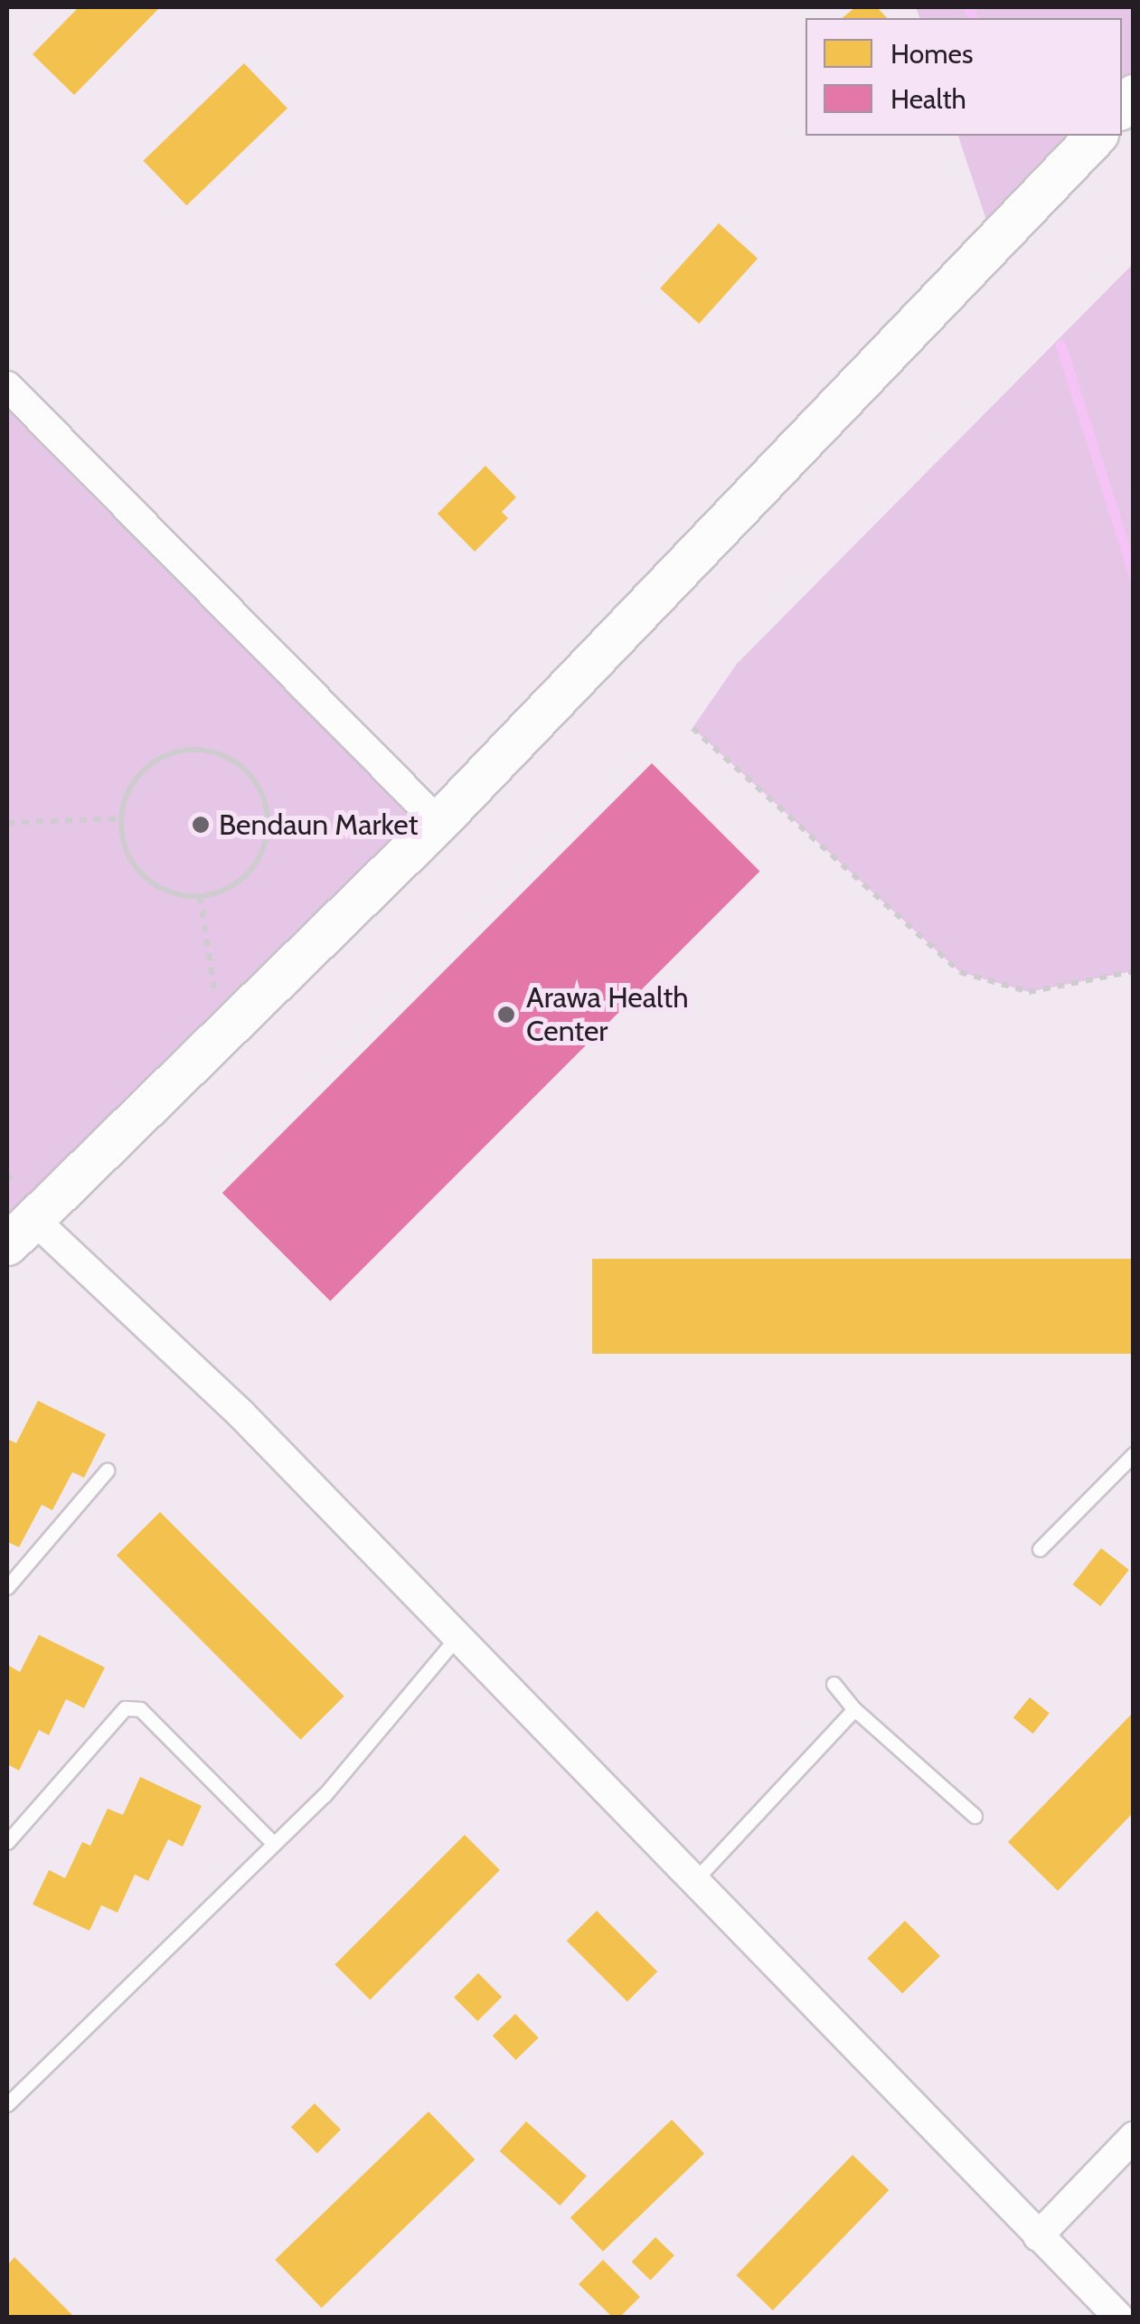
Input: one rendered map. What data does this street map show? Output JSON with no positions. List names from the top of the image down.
{
  "places": ["Bendaun Market", "Arawa Health Center"],
  "legend": ["Homes", "Health"]
}
